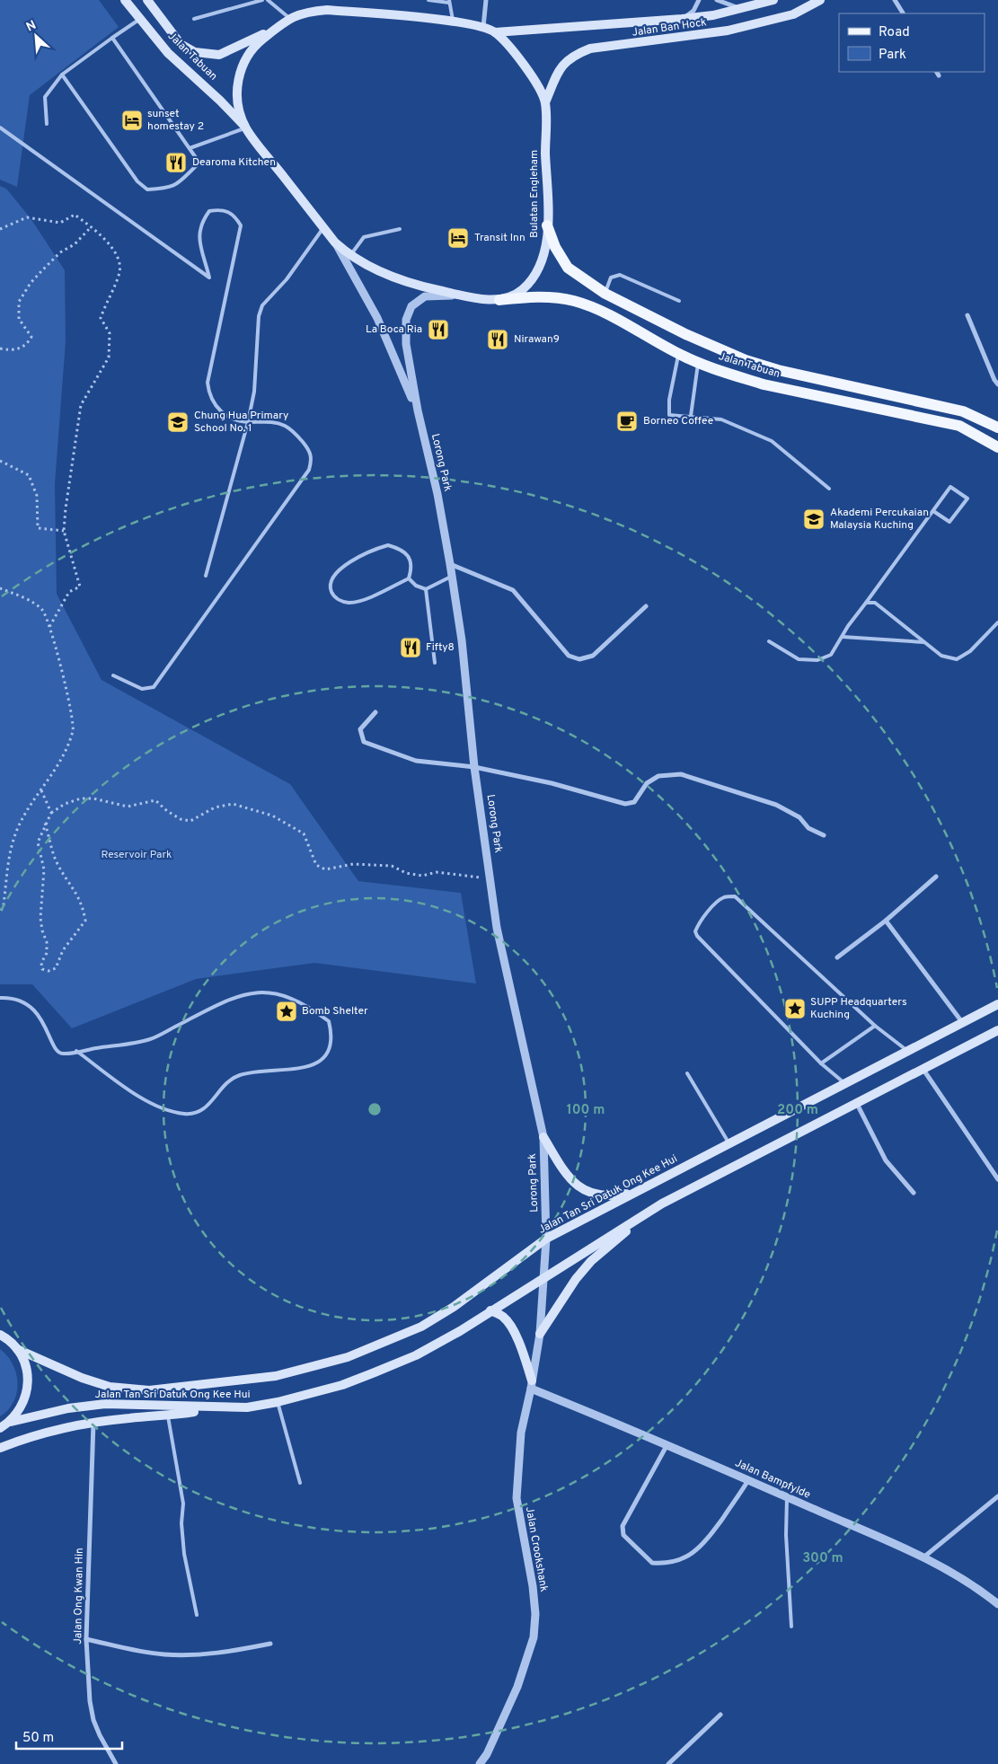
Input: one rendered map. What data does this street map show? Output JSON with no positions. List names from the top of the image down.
{
  "streets": {
    "main road": [
      "Jalan Ban Hock",
      "Jalan Tabuan",
      "Bulatan Engleham",
      "Jalan Tan Sri Datuk Ong Kee Hui"
    ],
    "street": [
      "Lorong Park",
      "Jalan Bampfylde",
      "Jalan Crookshank",
      "Jalan Ong Kwan Hin"
    ]
  },
  "crossings": [
    ["Jalan Ban Hock", "Bulatan Engleham"],
    ["Jalan Tabuan", "Bulatan Engleham"],
    ["Lorong Park", "Jalan Tan Sri Datuk Ong Kee Hui"],
    ["Lorong Park", "Jalan Crookshank"],
    ["Jalan Tan Sri Datuk Ong Kee Hui", "Jalan Crookshank"],
    ["Jalan Bampfylde", "Jalan Crookshank"]
  ],
  "parks": ["Reservoir Park"],
  "places": {
    "hotel": ["sunset homestay 2", "Transit Inn"],
    "restaurant": [
      "Dearoma Kitchen",
      "La Boca Ria",
      "Nirawan9",
      "Fifty8"
    ],
    "cafe": ["Borneo Coffee"],
    "school or university": ["Chung Hua Primary School No. 1", "Akademi Percukaian Malaysia Kuching"],
    "place": ["SUPP Headquarters Kuching", "Bomb Shelter"]
  },
  "legend": ["Road", "Park"],
  "scale_bar": "50 m",
  "north": "top left",
  "rings": ["100 m", "200 m", "300 m"]
}
